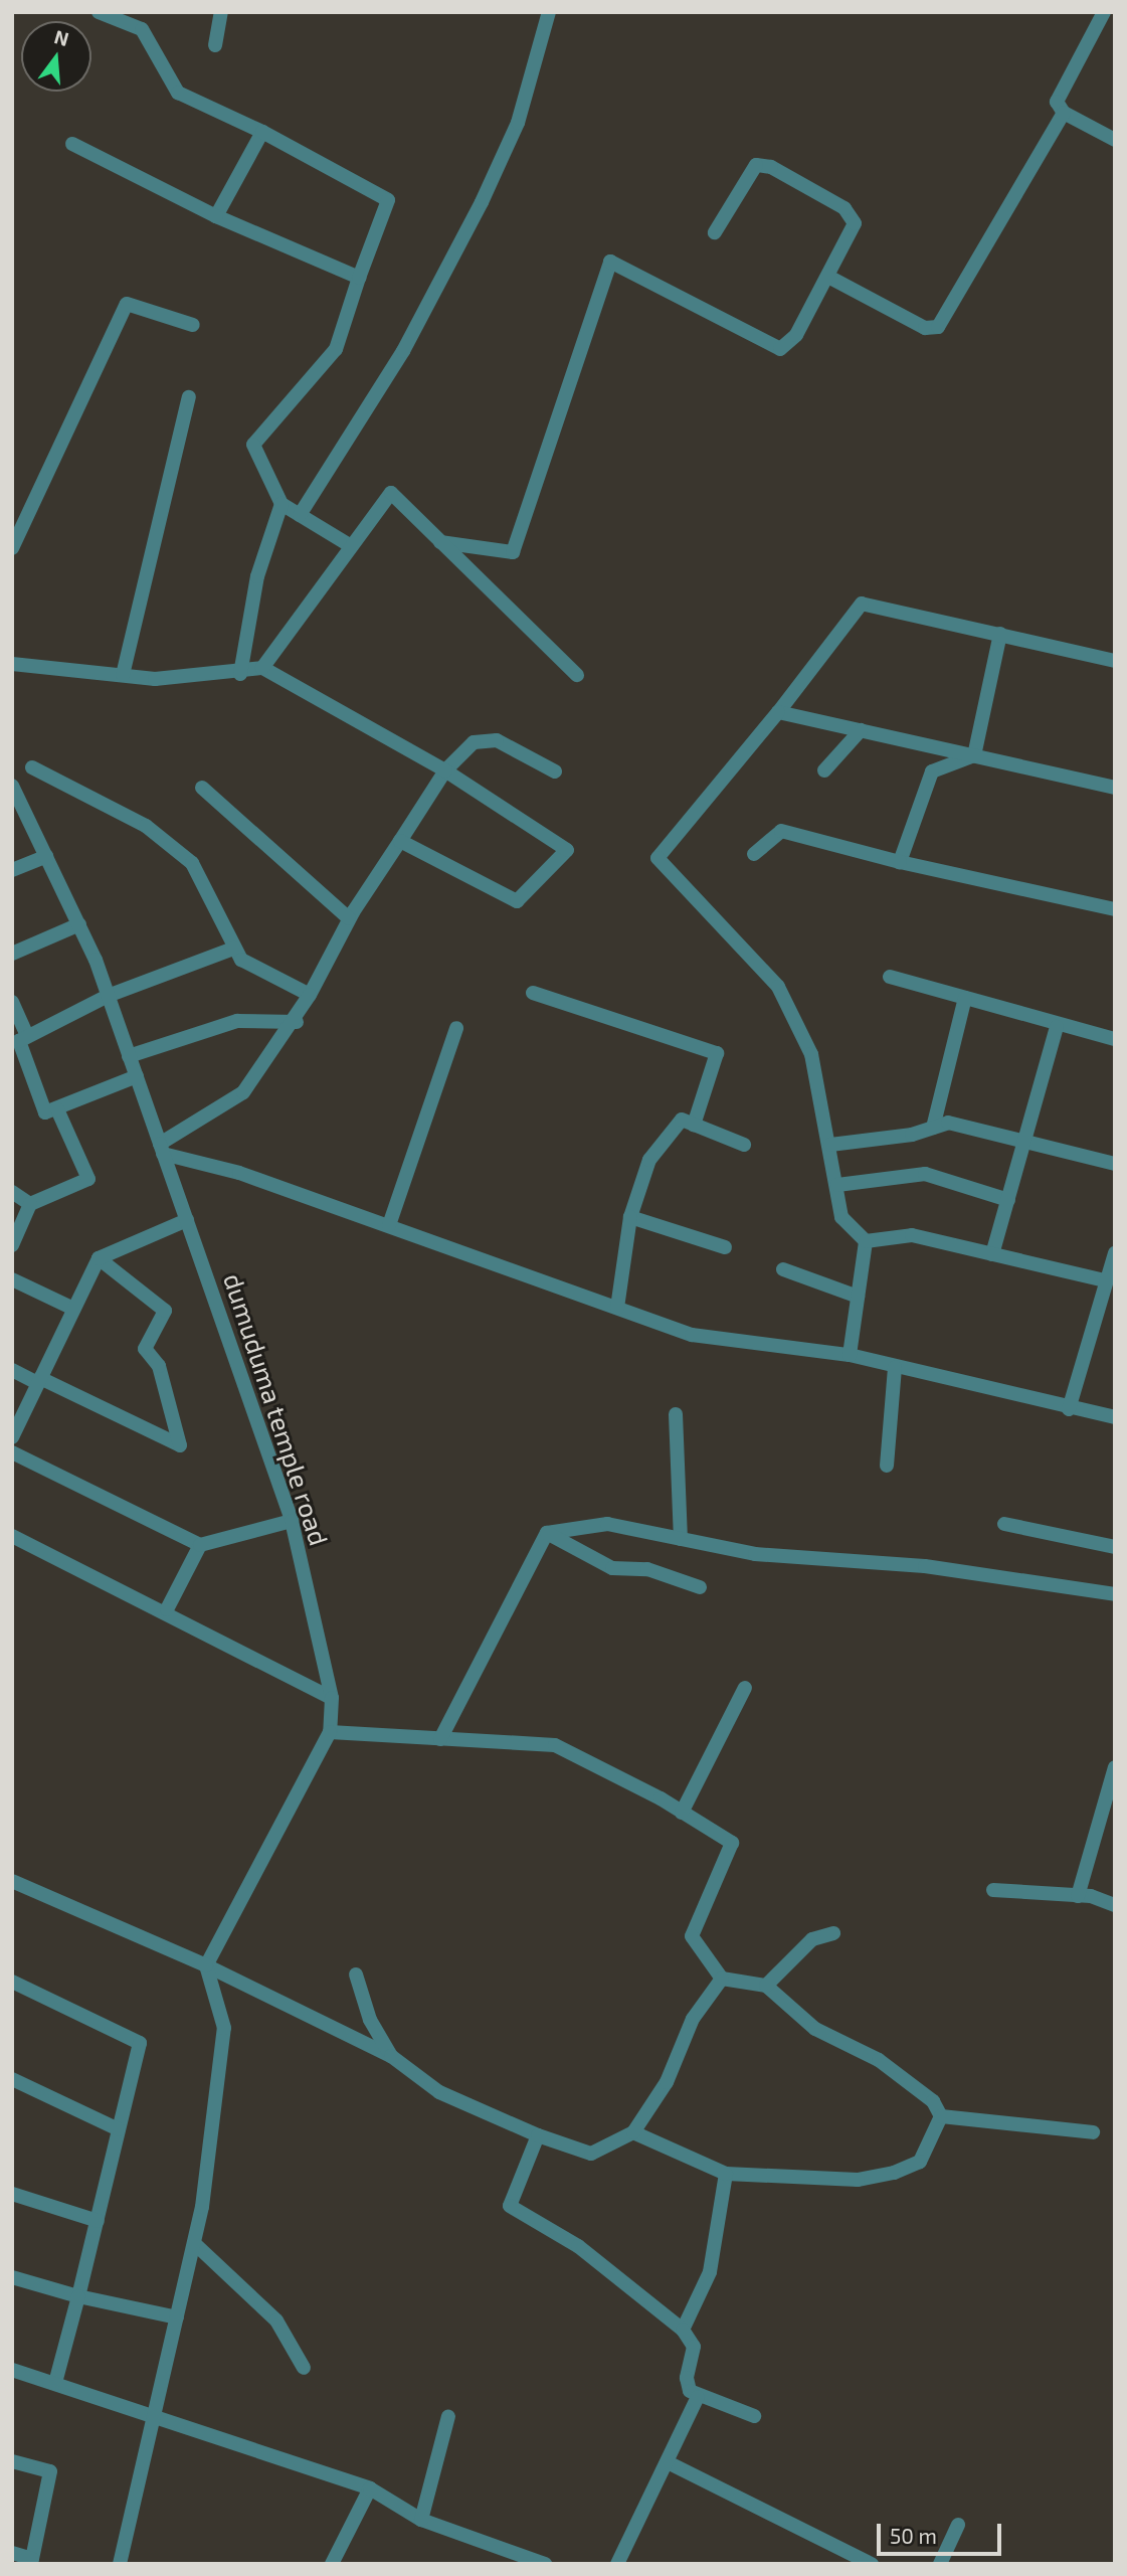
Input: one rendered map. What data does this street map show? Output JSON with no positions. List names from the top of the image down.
{
  "streets": {
    "street": ["dumuduma temple road"]
  },
  "scale_bar": "50 m",
  "north": "top"
}
